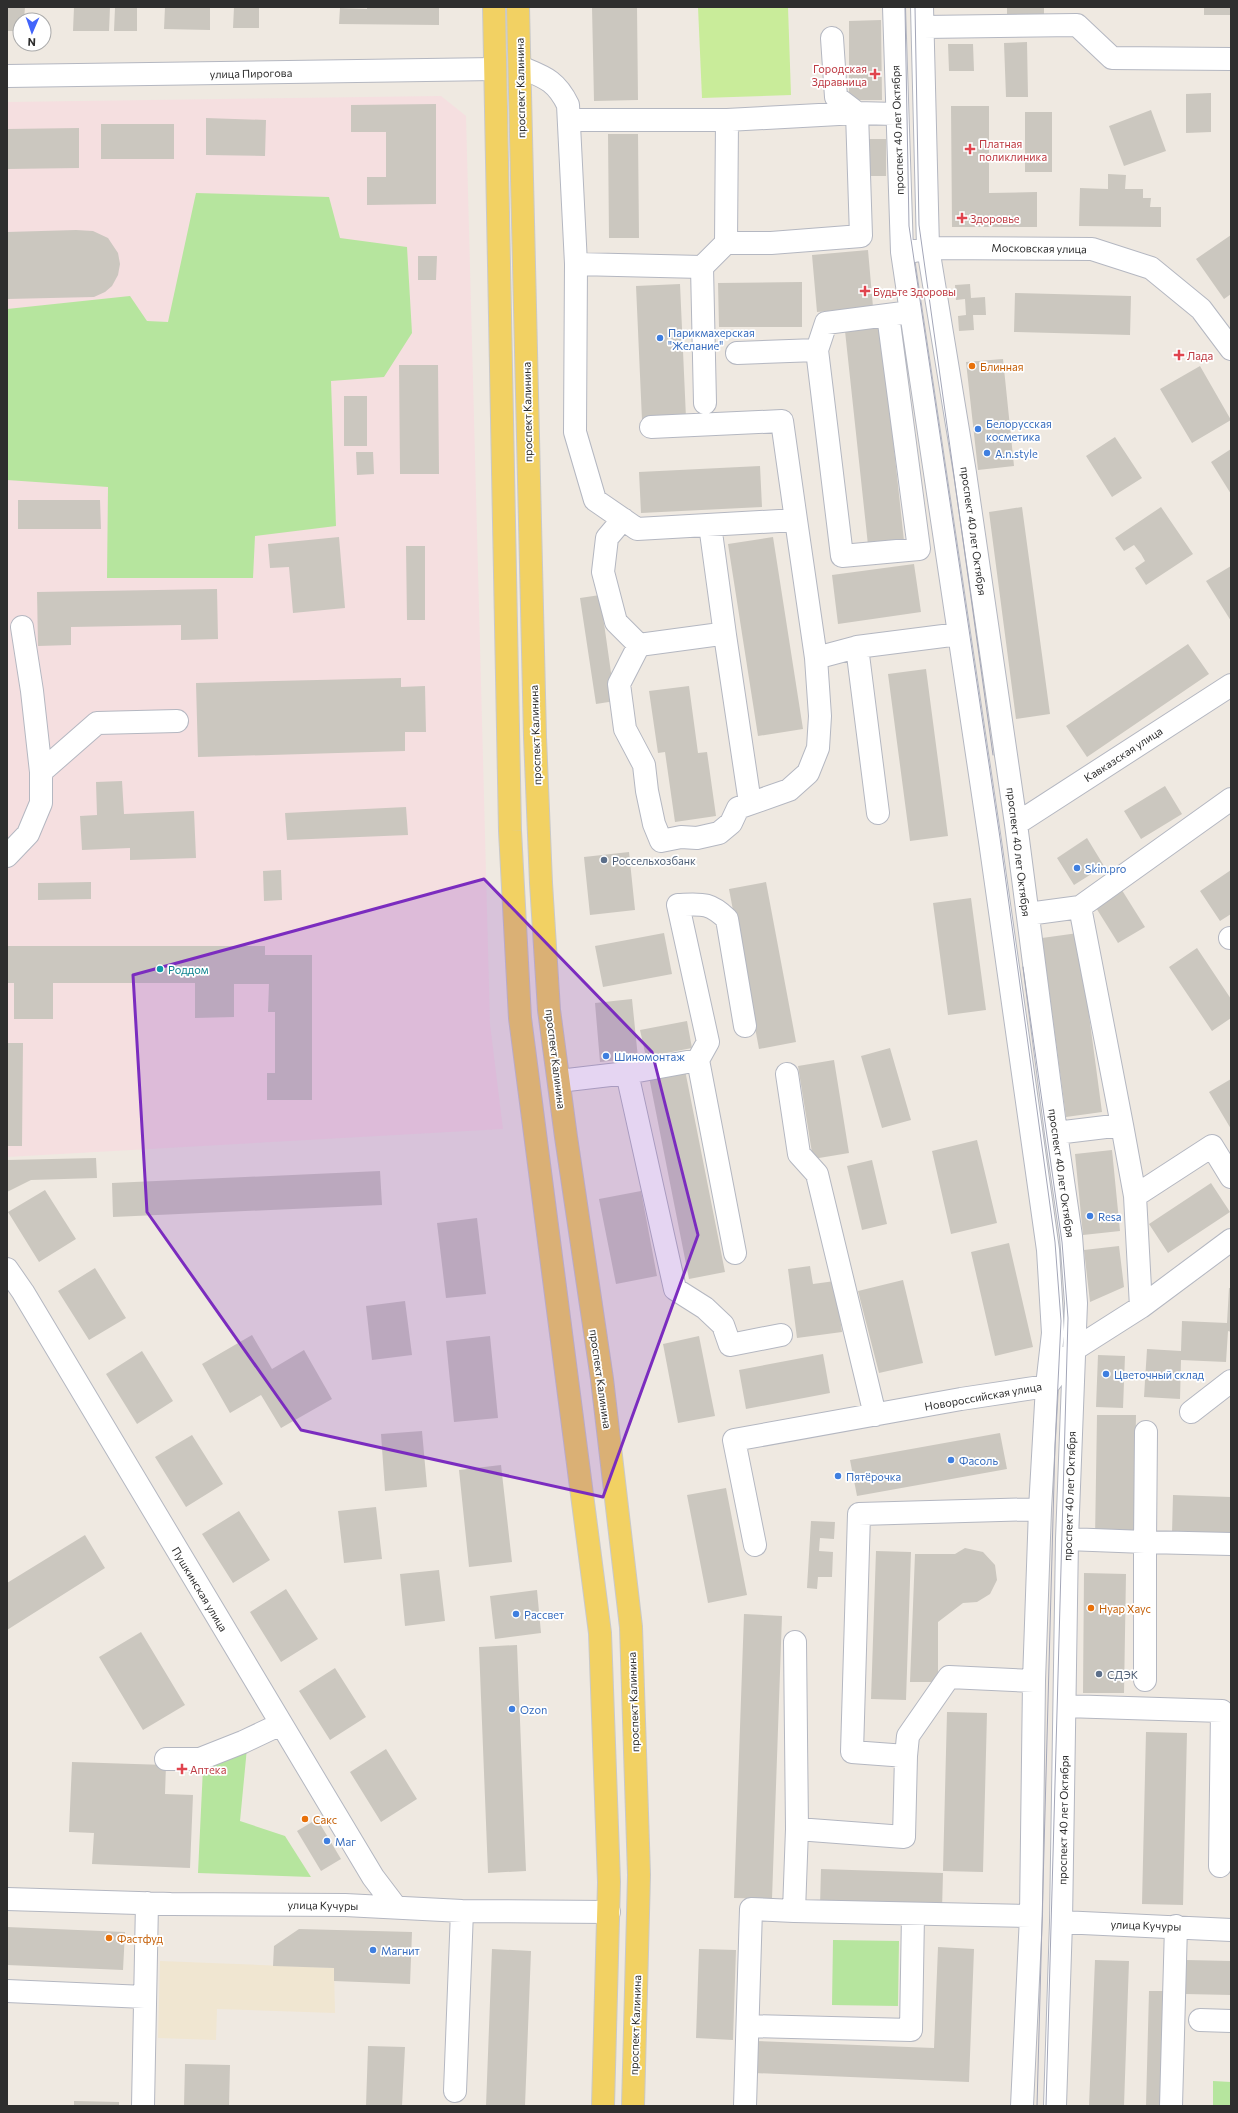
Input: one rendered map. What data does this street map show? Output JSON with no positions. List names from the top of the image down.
{
  "streets": {
    "main road": ["проспект Калинина", "улица Кучуры"],
    "street": [
      "улица Пирогова",
      "проспект 40 лет Октября",
      "Московская улица",
      "Кавказская улица",
      "Новороссийская улица",
      "Пушкинская улица"
    ]
  },
  "crossings": [
    ["проспект Калинина", "улица Кучуры"],
    ["проспект 40 лет Октября", "Московская улица"],
    ["проспект 40 лет Октября", "Кавказская улица"],
    ["проспект 40 лет Октября", "Новороссийская улица"],
    ["проспект 40 лет Октября", "улица Кучуры"],
    ["Пушкинская улица", "улица Кучуры"]
  ],
  "places": {
    "health": [
      "Городская Здравница",
      "Платная поликлиника",
      "Здоровье",
      "Будьте Здоровы",
      "Лада",
      "Аптека"
    ],
    "other": [
      "Парикмахерская \"Желание\"",
      "Блинная",
      "Белорусская косметика",
      "A.n.style",
      "Россельхозбанк",
      "Skin.pro",
      "Роддом",
      "Шиномонтаж",
      "Resa",
      "Цветочный склад",
      "Фасоль",
      "Пятёрочка",
      "Нуар Хаус",
      "Рассвет",
      "СДЭК",
      "Ozon",
      "Сакс",
      "Маг",
      "Фастфуд",
      "Магнит"
    ]
  },
  "north": "bottom"
}
